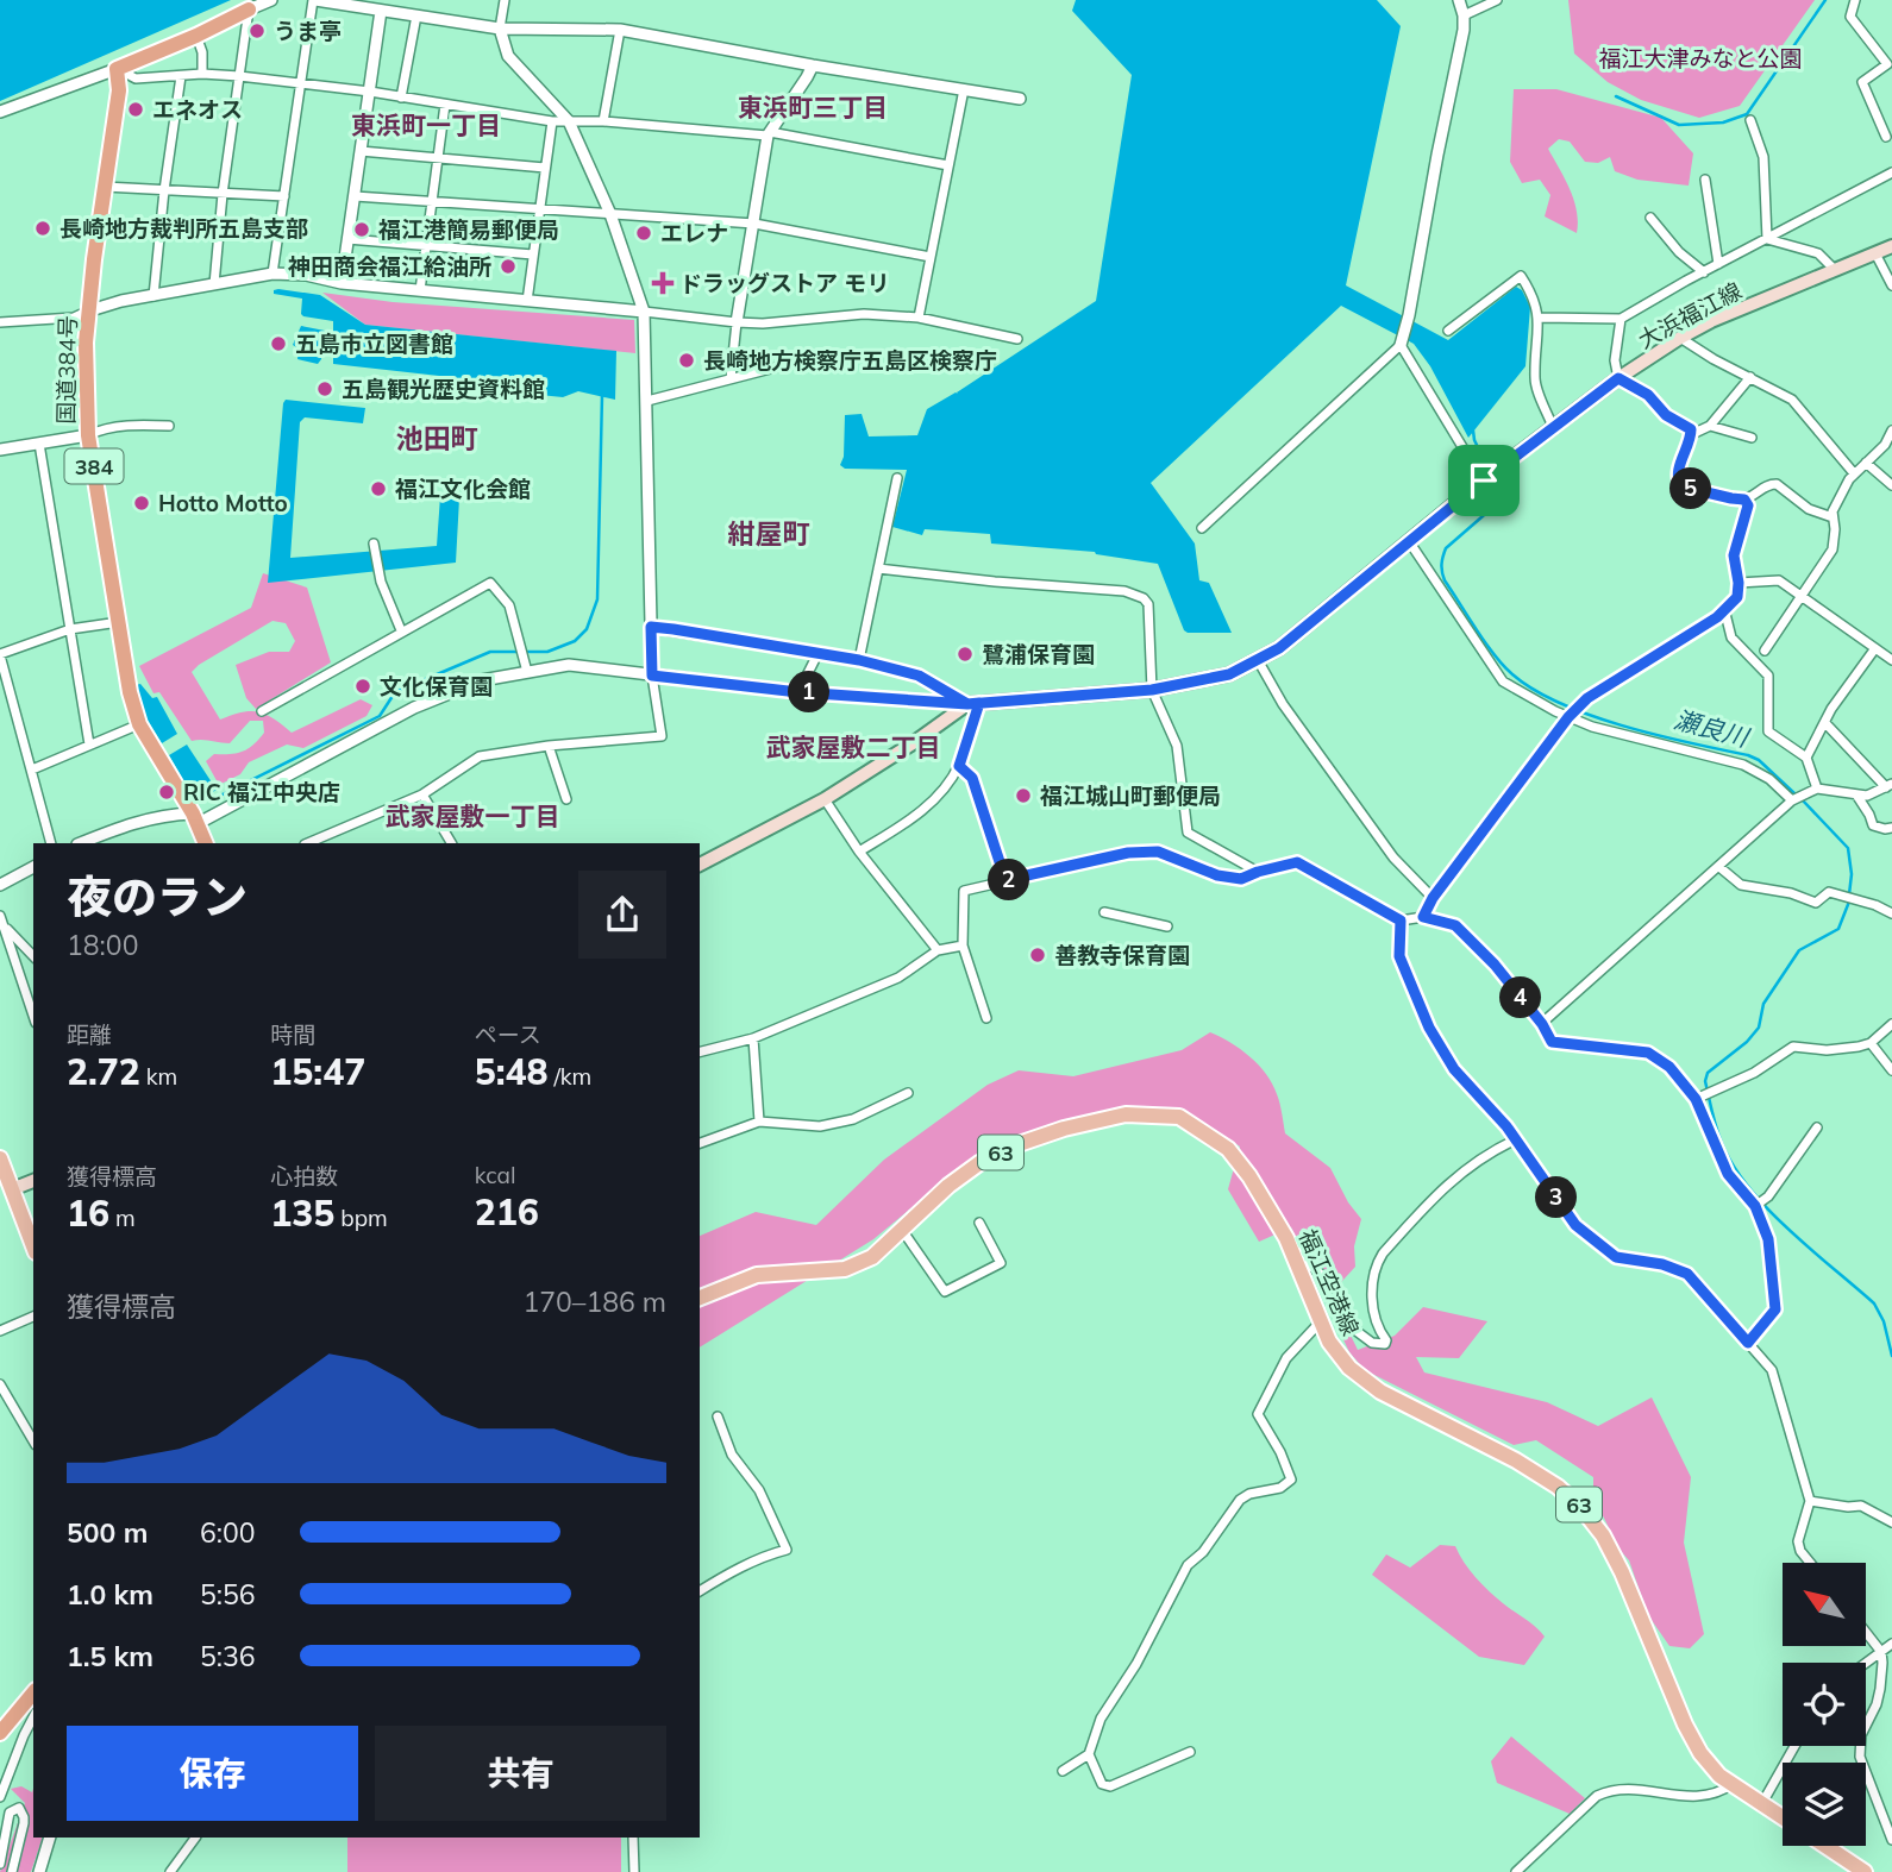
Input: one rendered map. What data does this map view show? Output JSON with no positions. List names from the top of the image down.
{
  "streets": {
    "highway": ["国道384号", "384"],
    "main road": ["大浜福江線", "63", "福江空港線"]
  },
  "districts": [
    "東浜町三丁目",
    "東浜町一丁目",
    "池田町",
    "紺屋町",
    "武家屋敷二丁目",
    "武家屋敷一丁目"
  ],
  "water": ["瀬良川"],
  "parks": ["福江大津みなと公園"],
  "places": {
    "other": [
      "うま亭",
      "エネオス",
      "長崎地方裁判所五島支部",
      "福江港簡易郵便局",
      "エレナ",
      "神田商会福江給油所",
      "五島市立図書館",
      "長崎地方検察庁五島区検察庁",
      "五島観光歴史資料館",
      "福江文化会館",
      "Hotto Motto",
      "鷺浦保育園",
      "文化保育園",
      "RIC 福江中央店",
      "福江城山町郵便局",
      "善教寺保育園"
    ],
    "health": ["ドラッグストア モリ"]
  },
  "north": "top left",
  "page": {
    "pins": [
      "5",
      "1",
      "2",
      "4",
      "3"
    ],
    "heading": ["夜のラン", "18:00"],
    "stats": [
      ["距離", "2.72 km"],
      ["時間", "15:47"],
      ["ペース", "5:48 /km"],
      ["獲得標高", "16 m"],
      ["心拍数", "135 bpm"],
      ["kcal", "216"]
    ],
    "chart": ["獲得標高", "170–186 m"],
    "list": [
      {
        "name": "500 m",
        "note": "6:00"
      },
      {
        "name": "1.0 km",
        "note": "5:56"
      },
      {
        "name": "1.5 km",
        "note": "5:36"
      }
    ],
    "buttons": ["保存", "共有"]
  }
}
